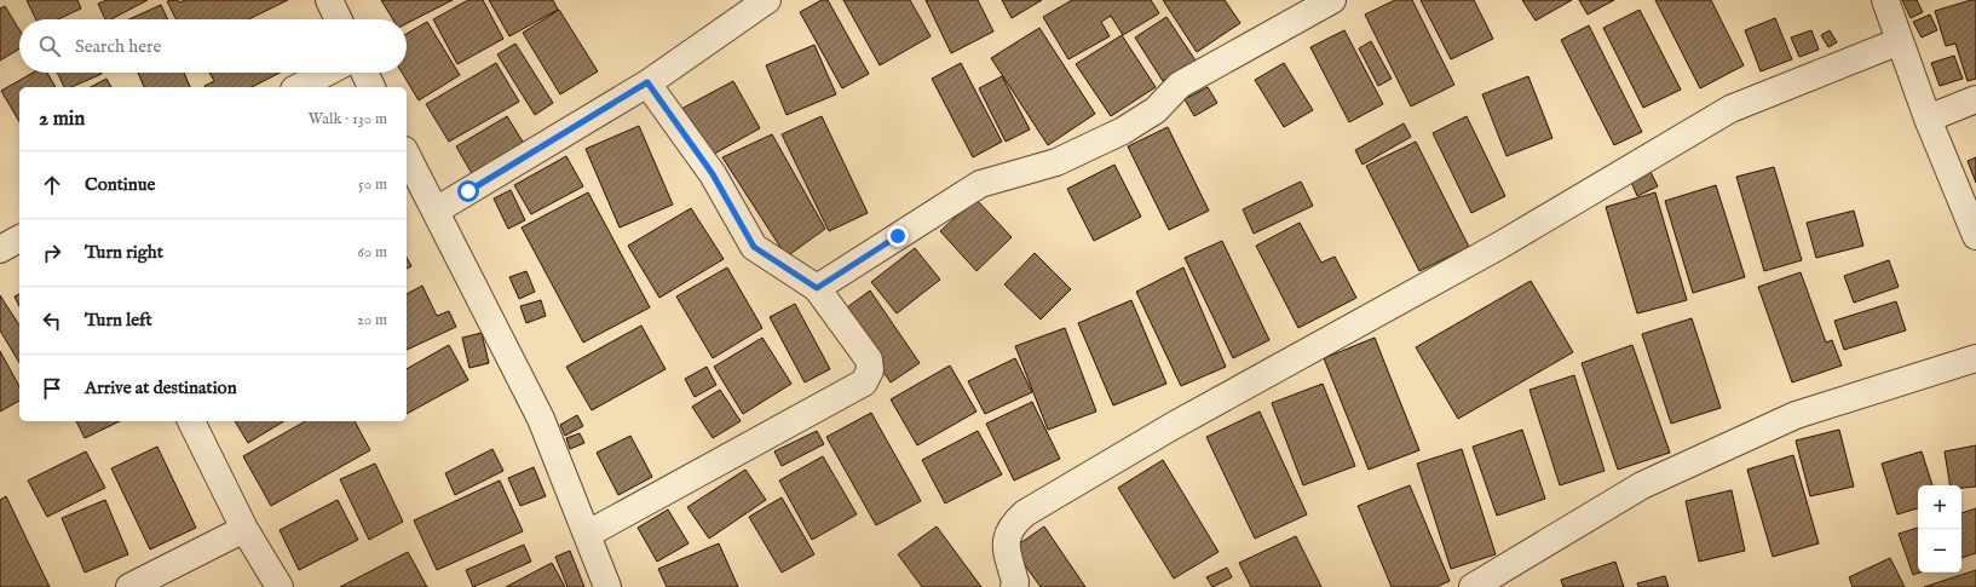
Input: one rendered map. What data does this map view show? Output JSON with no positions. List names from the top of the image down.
{
  "page": {
    "search": "Search here",
    "heading": ["2 min", "Walk · 130 m"],
    "list": [
      ["Continue", "50 m"],
      ["Turn right", "60 m"],
      ["Turn left", "20 m"],
      "Arrive at destination"
    ],
    "map_buttons": ["+", "−"]
  }
}
